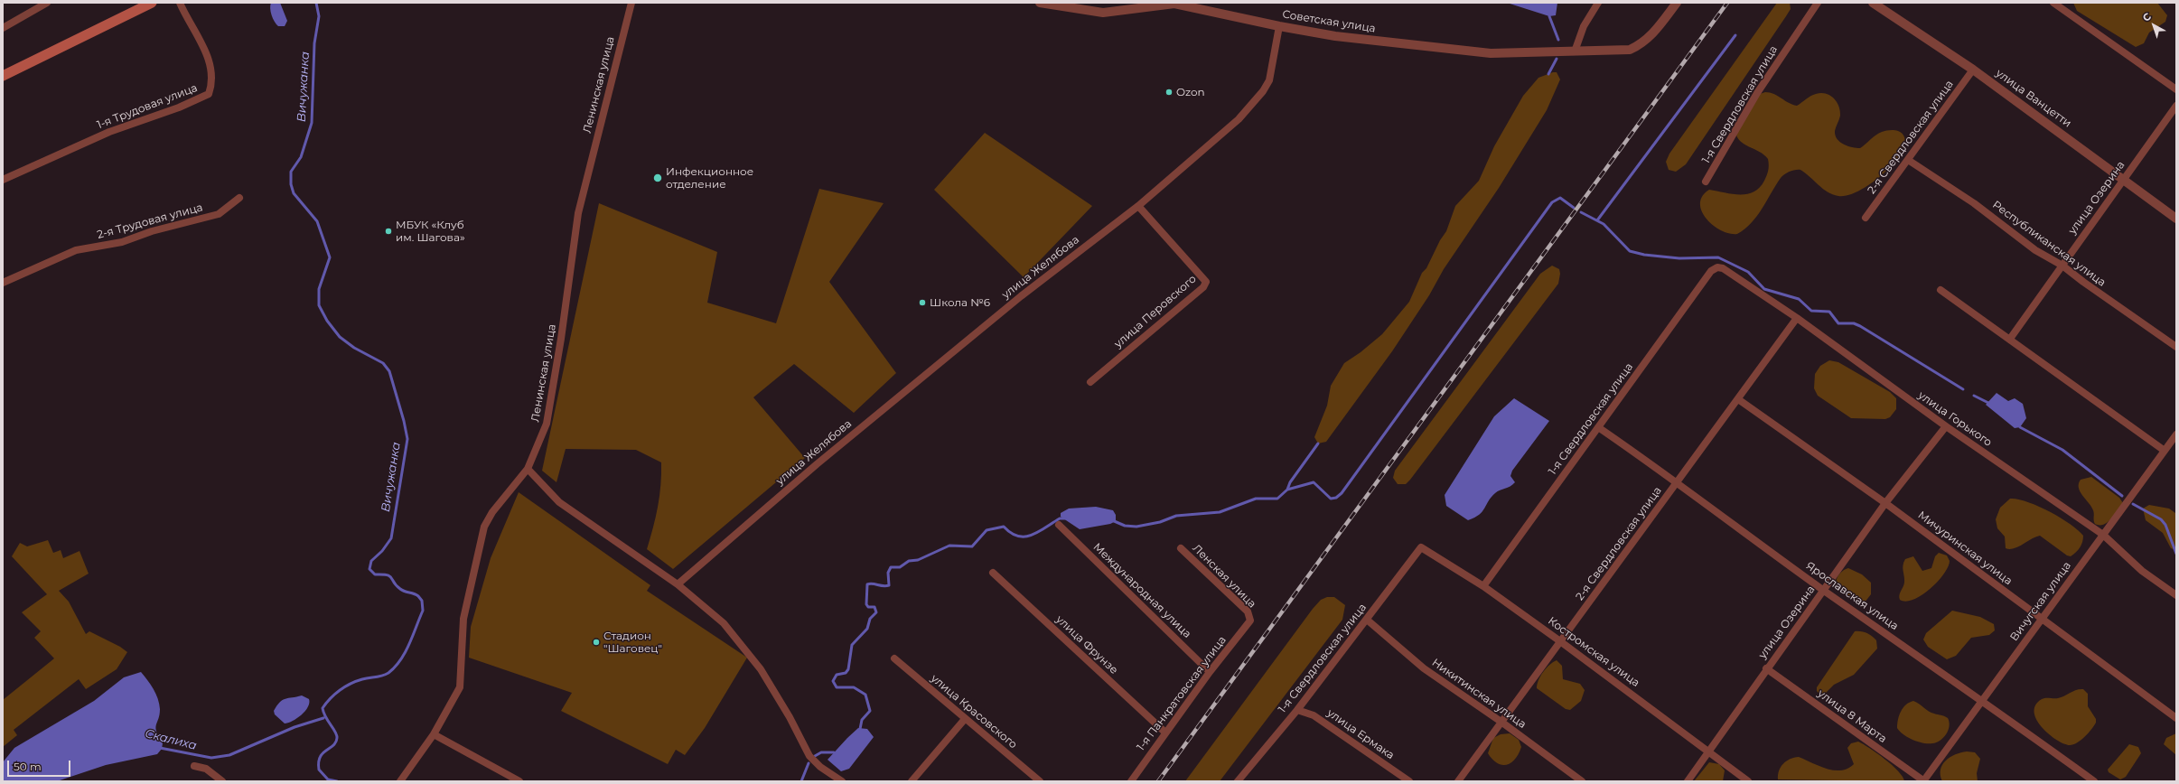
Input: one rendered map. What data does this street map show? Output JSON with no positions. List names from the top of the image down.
{
  "streets": {
    "street": [
      "Советская улица",
      "Ленинская улица",
      "улица Ванцетти",
      "1-я Свердловская улица",
      "1-я Трудовая улица",
      "2-я Свердловская улица",
      "улица Озерина",
      "2-я Трудовая улица",
      "Республиканская улица",
      "улица Желябова",
      "улица Перовского",
      "улица Горького",
      "Мичуринская улица",
      "Ленская улица",
      "Международная улица",
      "Ярославская улица",
      "Вичугская улица",
      "улица Фрунзе",
      "Костромская улица",
      "1-я Панкратовская улица",
      "Никитинская улица",
      "улица Красовского",
      "улица 8 Марта",
      "улица Ермака"
    ]
  },
  "crossings": [
    ["Советская улица", "улица Желябова"],
    ["улица Ванцетти", "2-я Свердловская улица"],
    ["улица Ванцетти", "улица Озерина"],
    ["1-я Свердловская улица", "улица Горького"],
    ["1-я Свердловская улица", "Ярославская улица"],
    ["1-я Свердловская улица", "Костромская улица"],
    ["1-я Свердловская улица", "Никитинская улица"],
    ["1-я Свердловская улица", "улица Ермака"],
    ["2-я Свердловская улица", "Республиканская улица"],
    ["2-я Свердловская улица", "улица Горького"],
    ["2-я Свердловская улица", "Мичуринская улица"],
    ["2-я Свердловская улица", "Ярославская улица"],
    ["2-я Свердловская улица", "Костромская улица"],
    ["2-я Свердловская улица", "Никитинская улица"],
    ["улица Озерина", "Республиканская улица"],
    ["улица Озерина", "улица Горького"],
    ["улица Озерина", "Мичуринская улица"],
    ["улица Озерина", "Ярославская улица"],
    ["улица Озерина", "Костромская улица"],
    ["улица Озерина", "улица 8 Марта"],
    ["улица Желябова", "улица Перовского"],
    ["улица Горького", "Вичугская улица"],
    ["Мичуринская улица", "Вичугская улица"],
    ["Ленская улица", "1-я Панкратовская улица"],
    ["Международная улица", "1-я Панкратовская улица"],
    ["Ярославская улица", "Вичугская улица"],
    ["Вичугская улица", "улица 8 Марта"],
    ["улица Фрунзе", "1-я Панкратовская улица"]
  ],
  "water": ["Вичужанка", "Скалиха"],
  "places": [
    "Ozon",
    "Инфекционное отделение",
    "МБУК «Клуб им. Шагова»",
    "Школа №6",
    "Стадион \"Шаговец\""
  ],
  "scale_bar": "50 m",
  "north": "top left"
}
